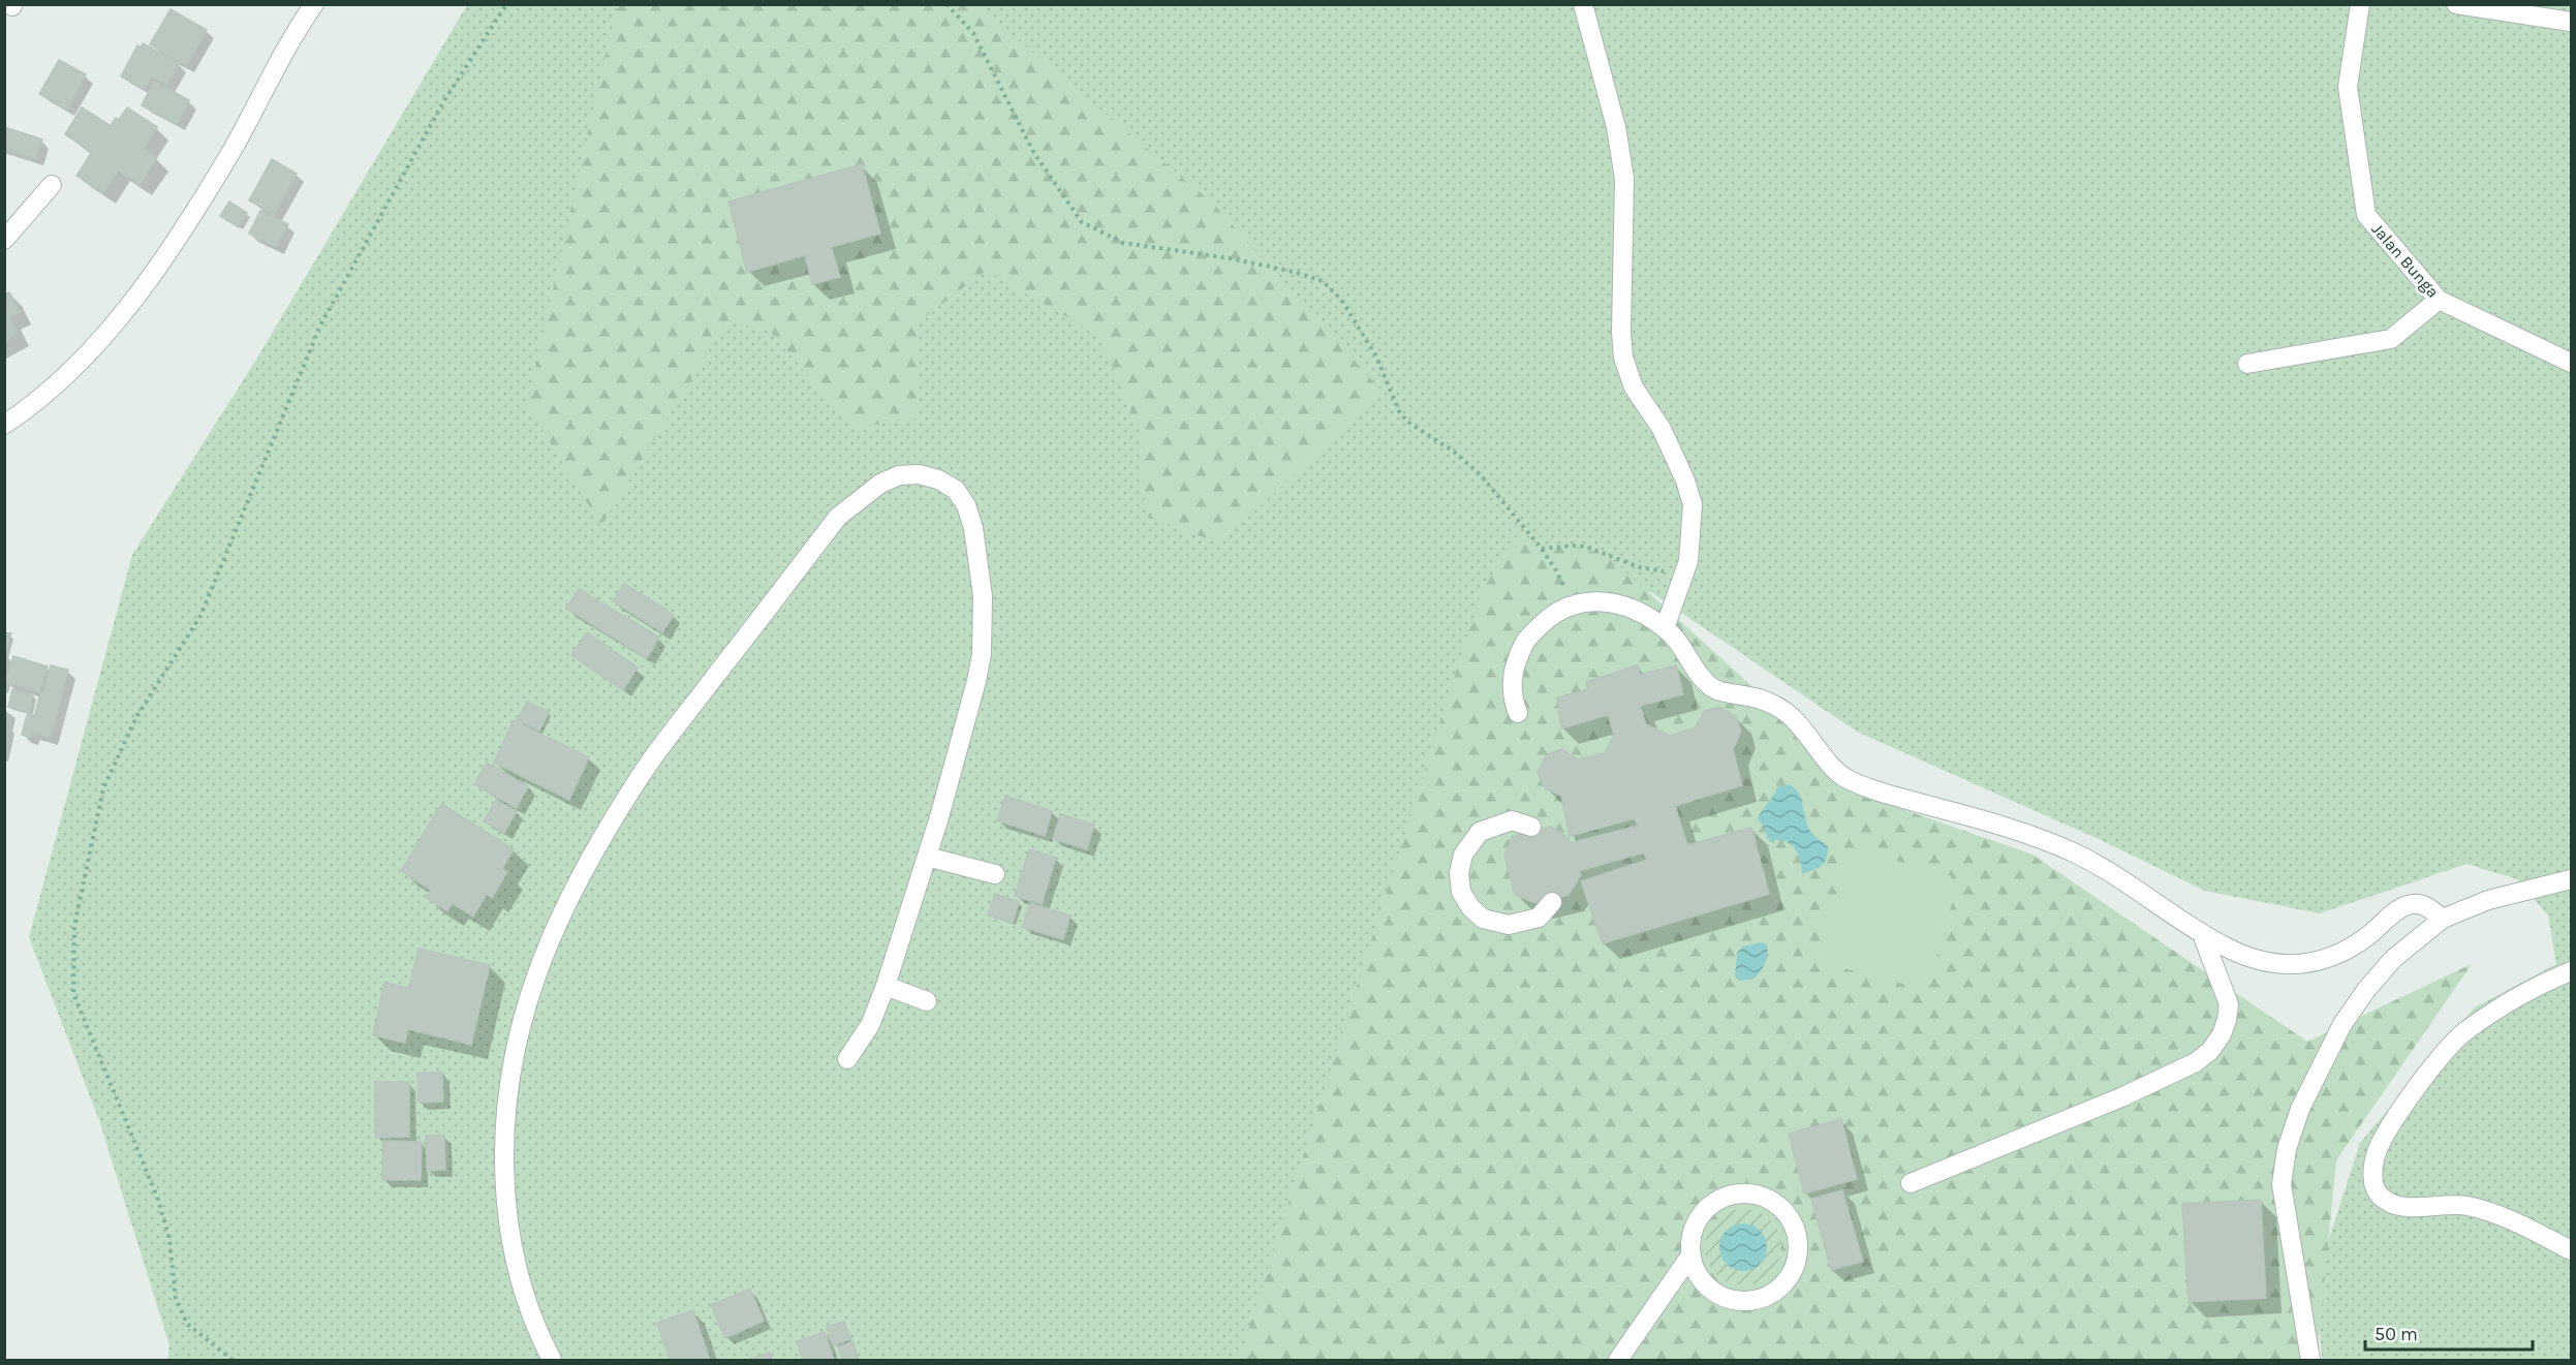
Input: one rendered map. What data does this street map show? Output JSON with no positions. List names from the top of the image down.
{
  "streets": {
    "street": ["Jalan Bunga"]
  },
  "scale_bar": "50 m"
}
